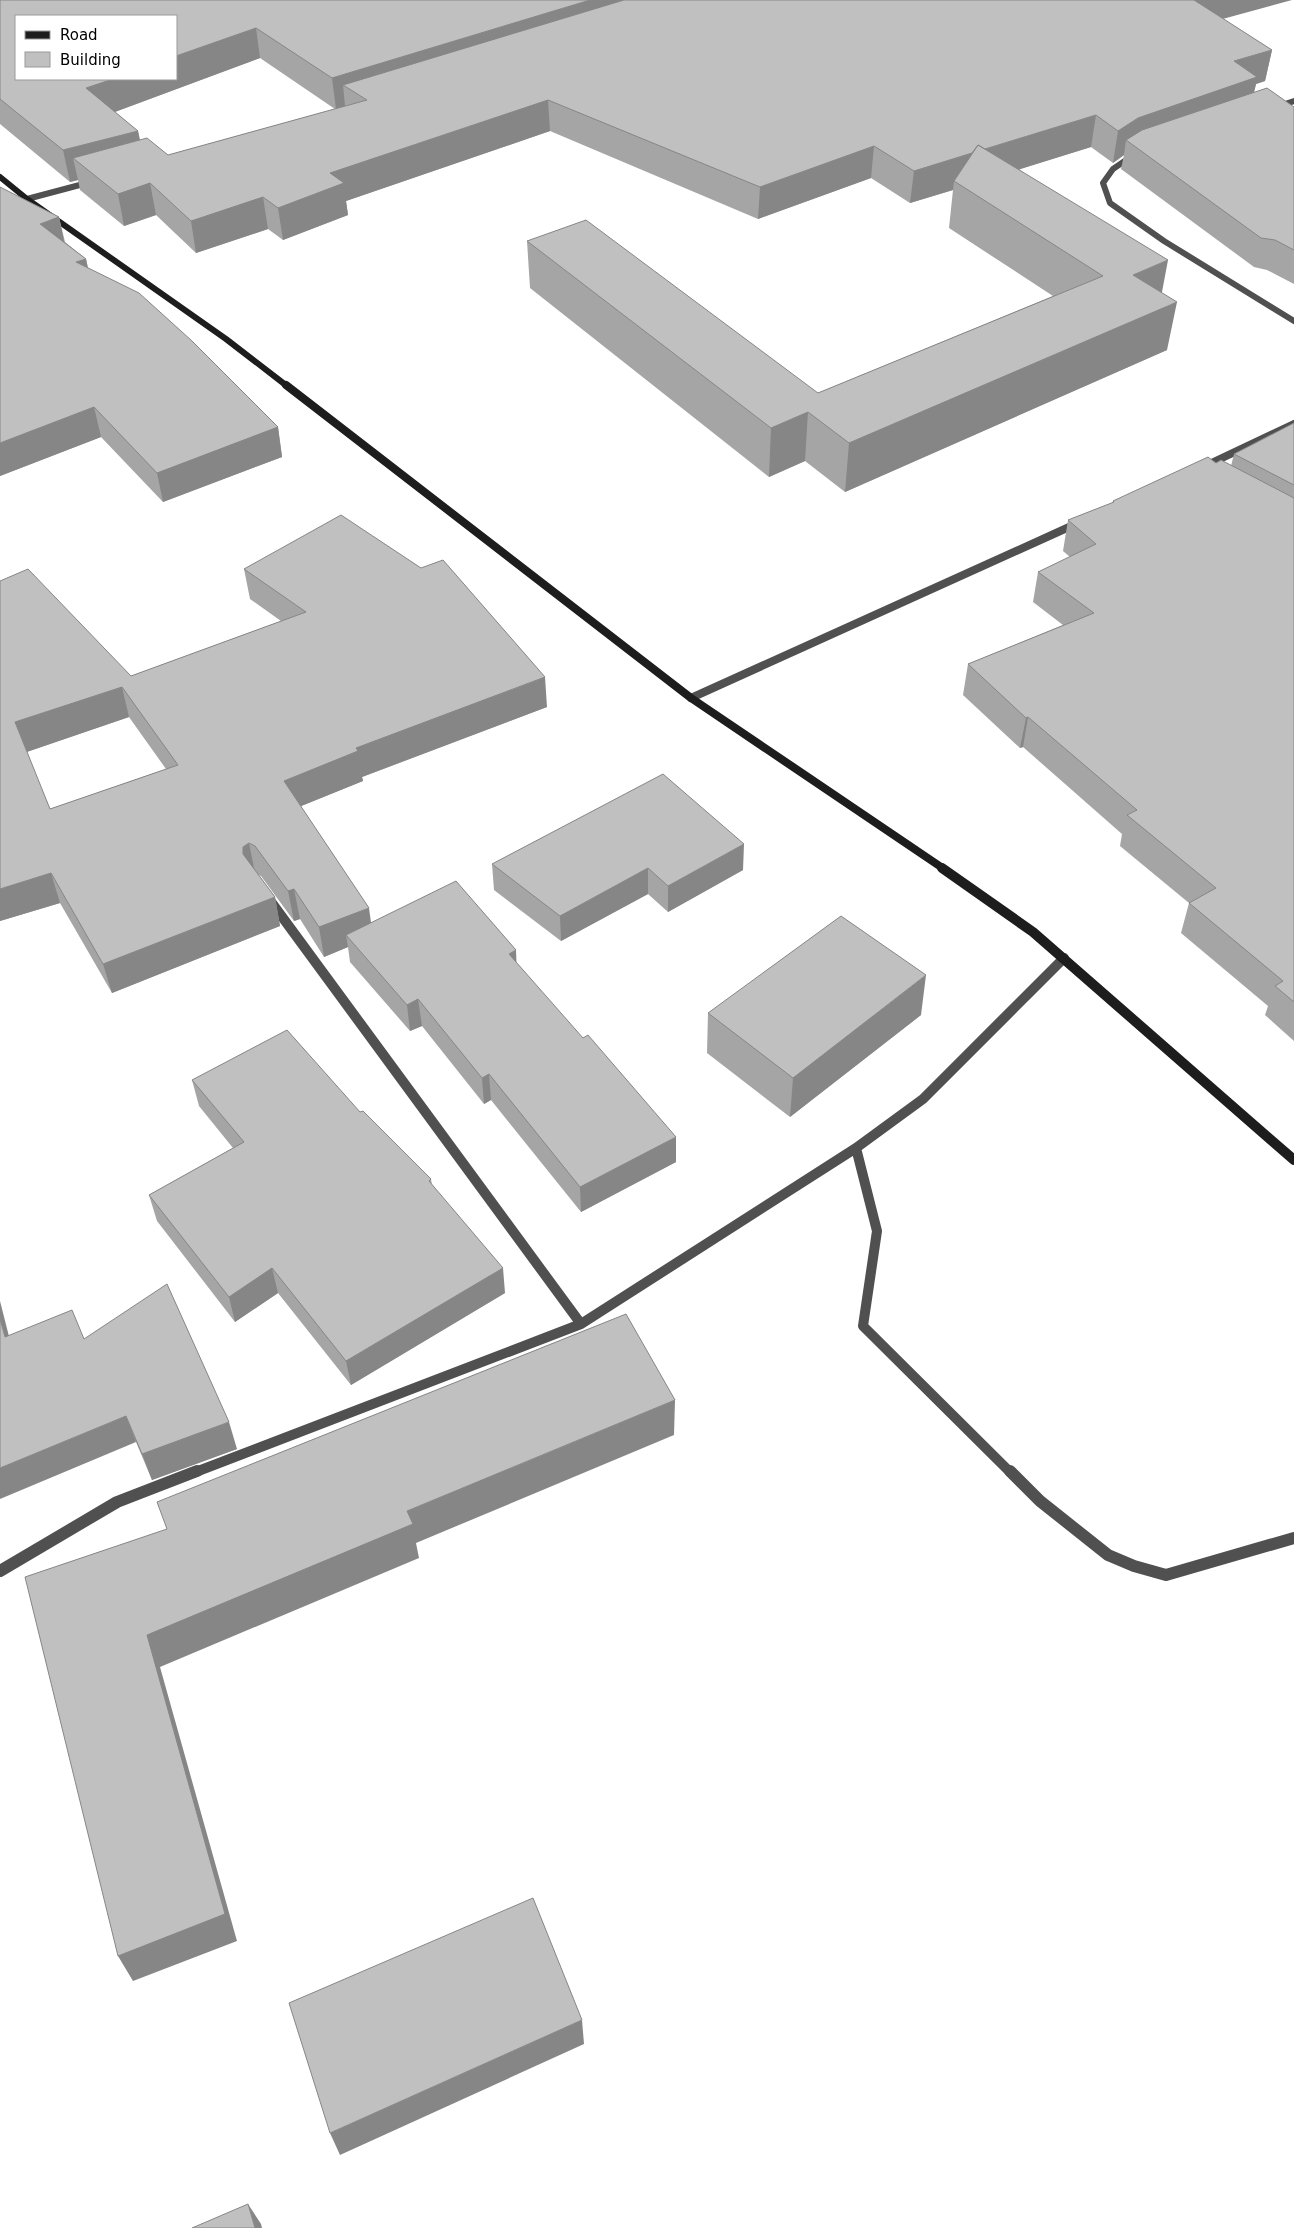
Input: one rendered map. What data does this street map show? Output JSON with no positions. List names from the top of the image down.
{
  "legend": ["Road", "Building"]
}
